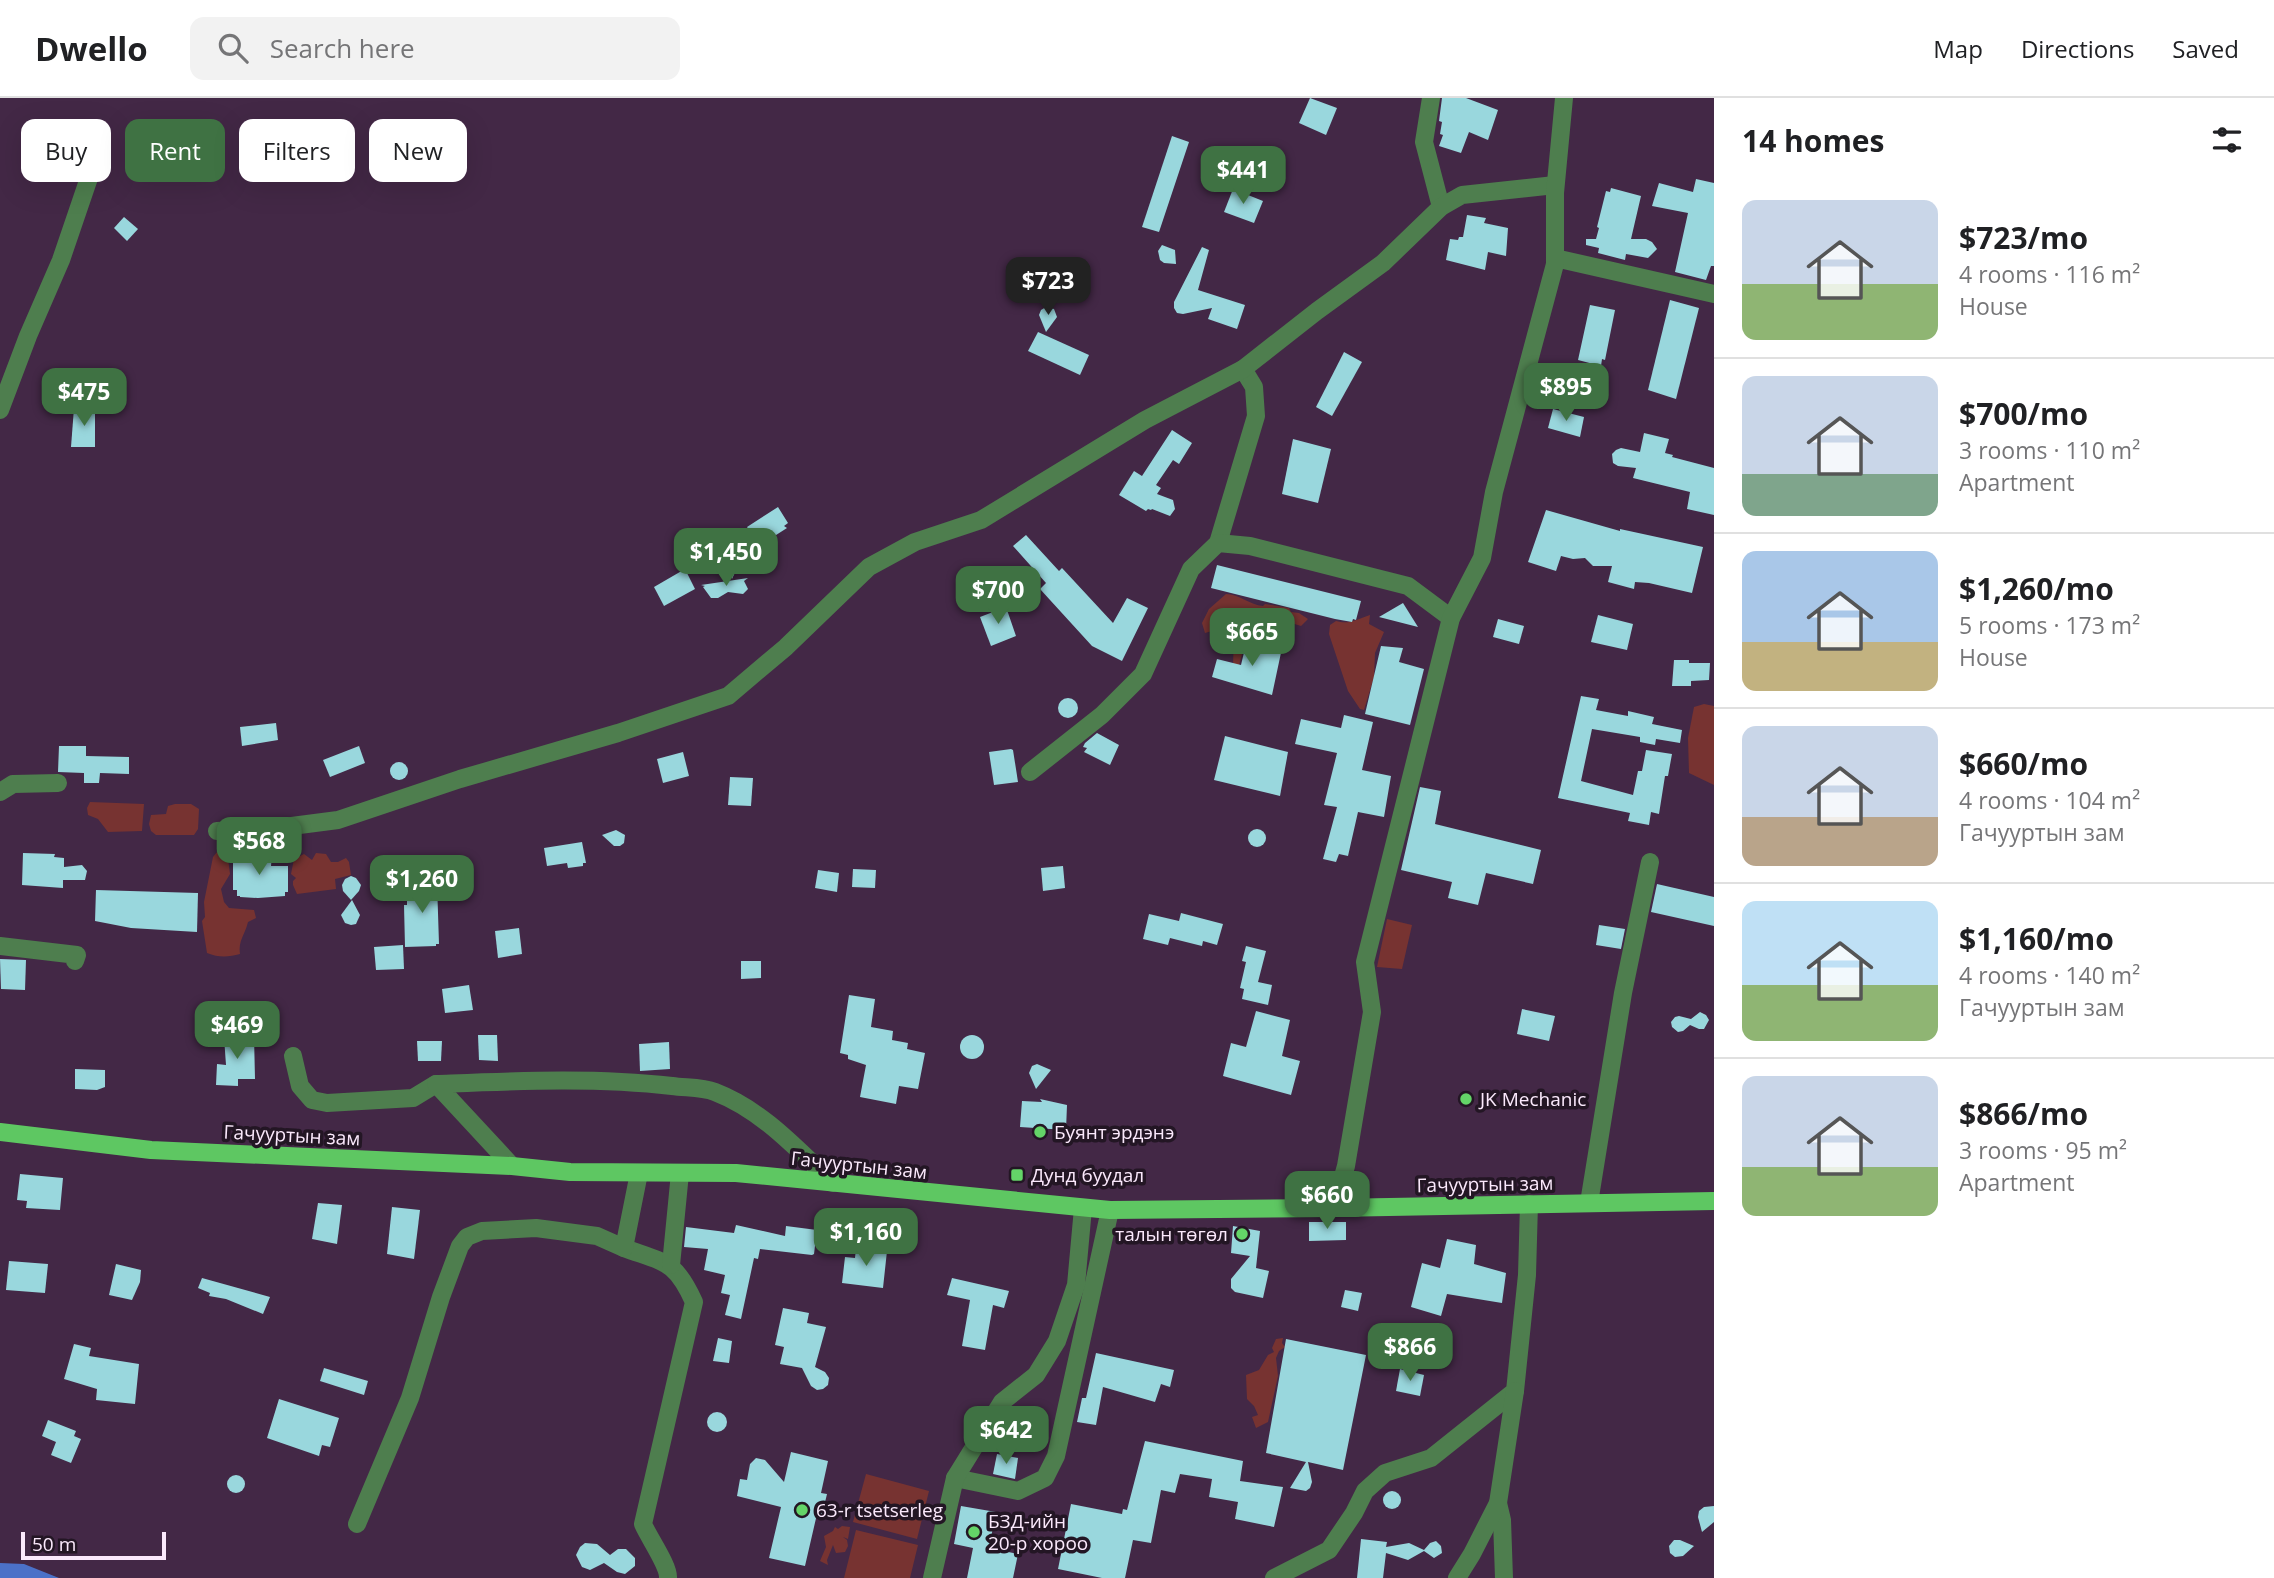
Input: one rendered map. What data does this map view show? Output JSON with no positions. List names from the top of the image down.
{
  "streets": {
    "main road": ["Гачууртын зам"]
  },
  "places": {
    "other": [
      "JK Mechanic",
      "Буянт эрдэнэ",
      "талын төгөл",
      "63-r tsetserleg",
      "БЗД-ийн 20-р хороо"
    ],
    "transit": ["Дунд буудал"]
  },
  "scale_bar": "50 m",
  "page": {
    "header": "Dwello",
    "search": "Search here",
    "nav": ["Map", "Directions", "Saved"],
    "heading": "14 homes",
    "chip": [
      "Buy",
      "Rent",
      "Filters",
      "New"
    ],
    "price": [
      "$441",
      "$723",
      "$895",
      "$475",
      "$1,450",
      "$700",
      "$665",
      "$568",
      "$1,260",
      "$469",
      "$660",
      "$1,160",
      "$866",
      "$642"
    ],
    "list": [
      {
        "name": "$723/mo",
        "note": "4 rooms · 116 m² · House"
      },
      {
        "name": "$700/mo",
        "note": "3 rooms · 110 m² · Apartment"
      },
      {
        "name": "$1,260/mo",
        "note": "5 rooms · 173 m² · House"
      },
      {
        "name": "$660/mo",
        "note": "4 rooms · 104 m² · Гачууртын зам"
      },
      {
        "name": "$1,160/mo",
        "note": "4 rooms · 140 m² · Гачууртын зам"
      },
      {
        "name": "$866/mo",
        "note": "3 rooms · 95 m² · Apartment"
      }
    ],
    "scale": "50 m"
  }
}
